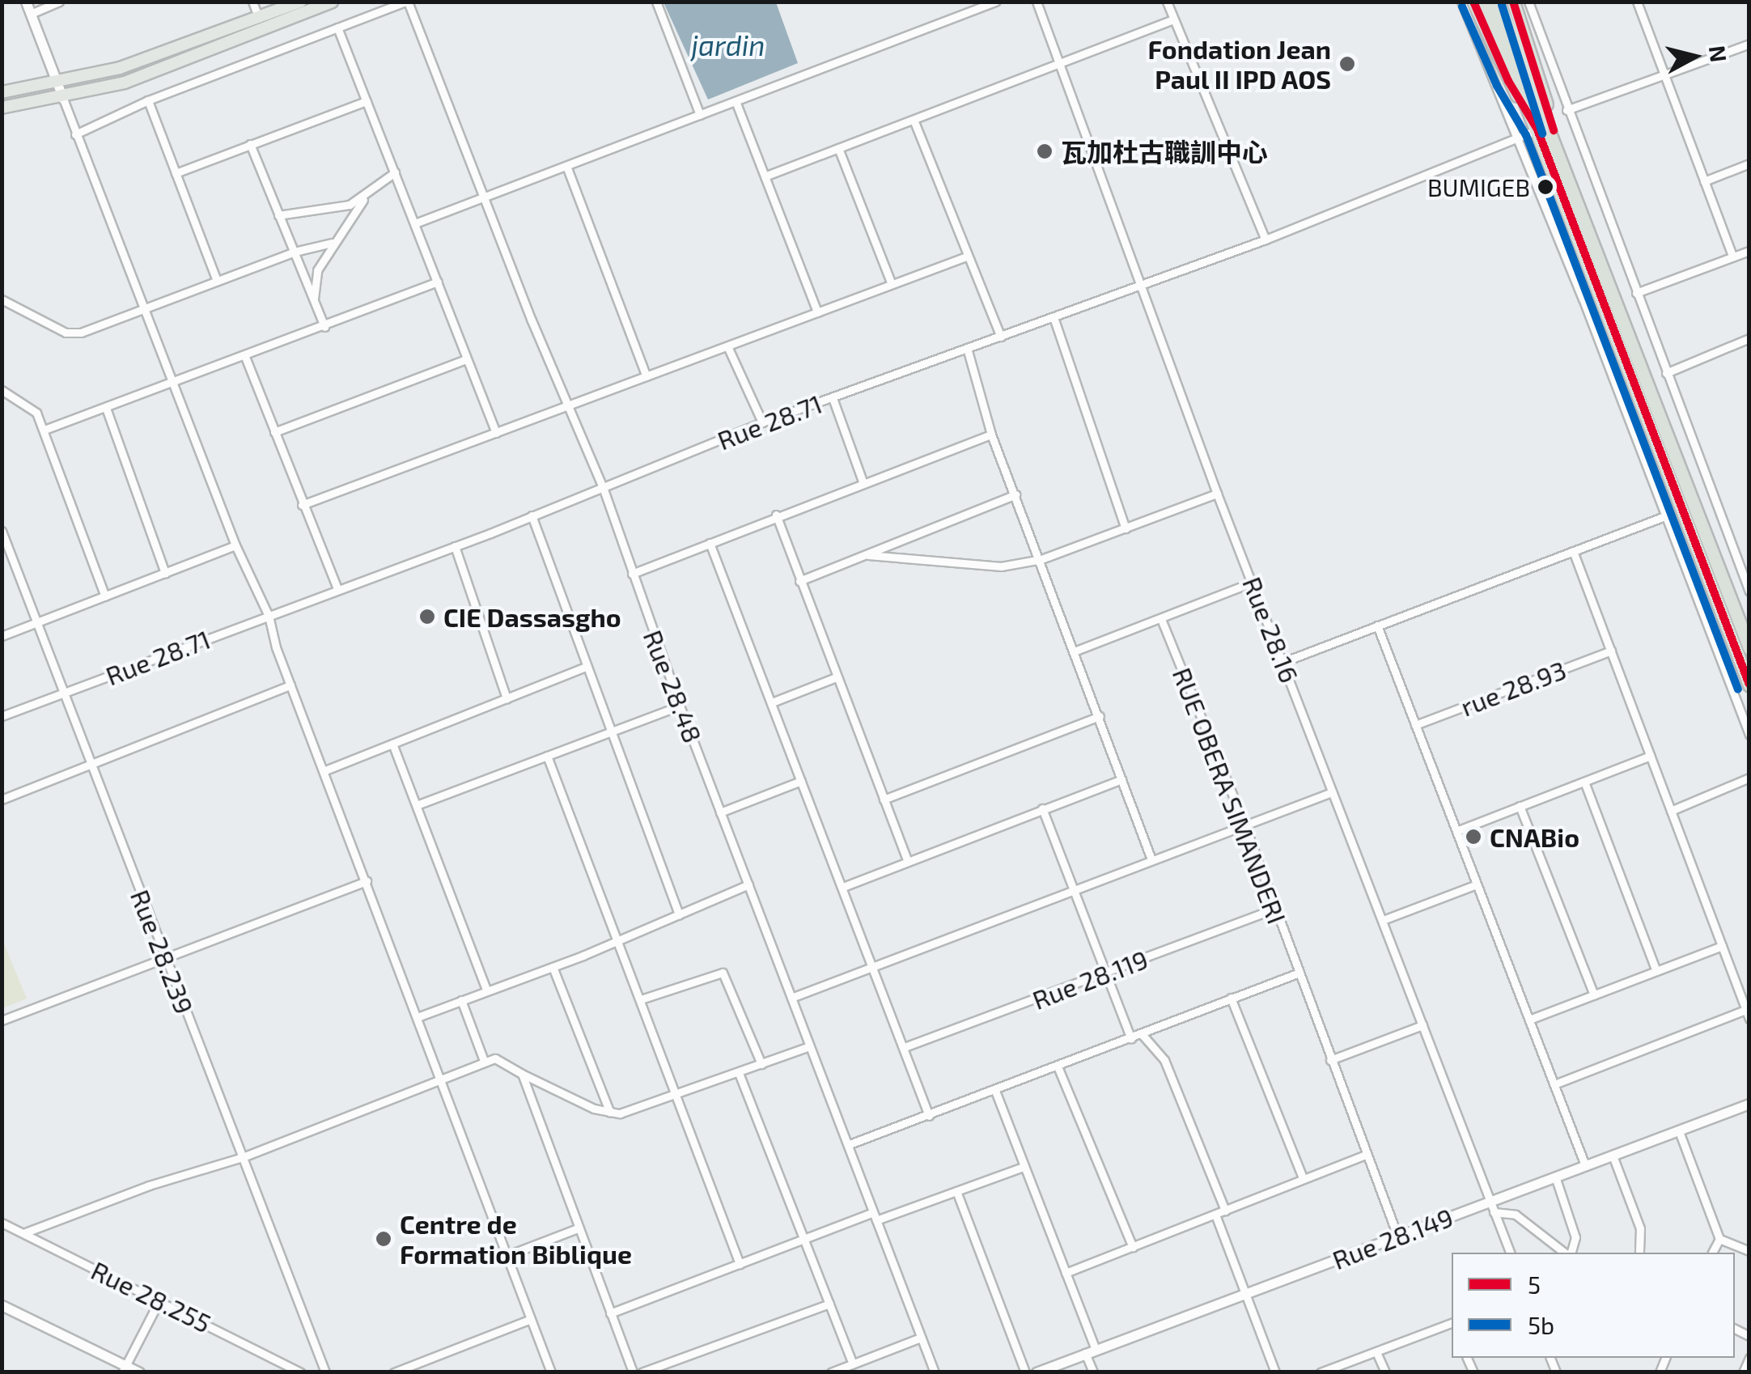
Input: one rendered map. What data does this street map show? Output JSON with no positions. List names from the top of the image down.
{
  "streets": {
    "street": [
      "Rue 28.71",
      "Rue 28.16",
      "Rue 28.48",
      "rue 28.93",
      "RUE OBERA SIMANDERI",
      "Rue 28.239",
      "Rue 28.119",
      "Rue 28.149",
      "Rue 28.255"
    ]
  },
  "crossings": [
    ["Rue 28.71", "Rue 28.16"],
    ["Rue 28.71", "Rue 28.48"],
    ["Rue 28.71", "Rue 28.239"],
    ["Rue 28.16", "Rue 28.149"],
    ["RUE OBERA SIMANDERI", "Rue 28.119"]
  ],
  "water": ["jardin"],
  "places": [
    "Fondation Jean Paul II IPD AOS",
    "瓦加杜古職訓中心",
    "BUMIGEB",
    "CIE Dassasgho",
    "CNABio",
    "Centre de Formation Biblique"
  ],
  "lines": ["transit line 5", "transit line 5b"],
  "legend": ["5", "5b"],
  "north": "right"
}
